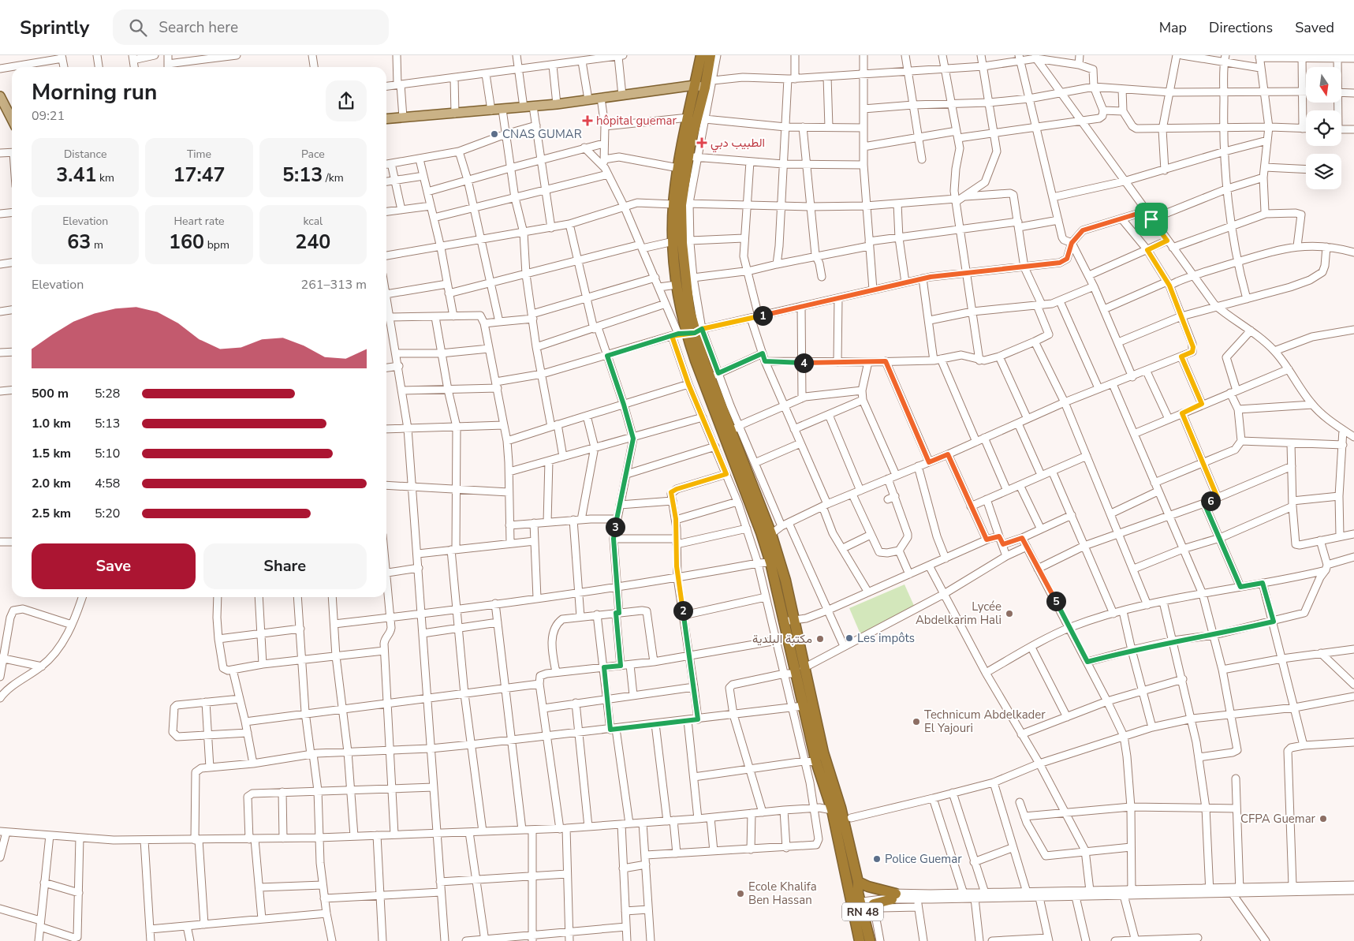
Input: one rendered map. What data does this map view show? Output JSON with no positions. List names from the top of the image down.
{
  "streets": {
    "highway": ["RN 48"]
  },
  "places": {
    "health": ["hôpital guemar", "الطبيب دبي"],
    "other": [
      "CNAS GUMAR",
      "Lycée Abdelkarim Hali",
      "Les impôts",
      "مكتبة البلدية",
      "Technicum Abdelkader El Yajouri",
      "CFPA Guemar",
      "Police Guemar",
      "Ecole Khalifa Ben Hassan"
    ]
  },
  "north": "bottom",
  "page": {
    "header": "Sprintly",
    "search": "Search here",
    "nav": ["Map", "Directions", "Saved"],
    "heading": ["Morning run", "09:21"],
    "stats": [
      ["Distance", "3.41 km"],
      ["Time", "17:47"],
      ["Pace", "5:13 /km"],
      ["Elevation", "63 m"],
      ["Heart rate", "160 bpm"],
      ["kcal", "240"]
    ],
    "chart": ["Elevation", "261–313 m"],
    "pins": [
      "1",
      "4",
      "6",
      "3",
      "5",
      "2"
    ],
    "list": [
      {
        "name": "500 m",
        "note": "5:28"
      },
      {
        "name": "1.0 km",
        "note": "5:13"
      },
      {
        "name": "1.5 km",
        "note": "5:10"
      },
      {
        "name": "2.0 km",
        "note": "4:58"
      },
      {
        "name": "2.5 km",
        "note": "5:20"
      }
    ],
    "buttons": ["Save", "Share"]
  }
}
